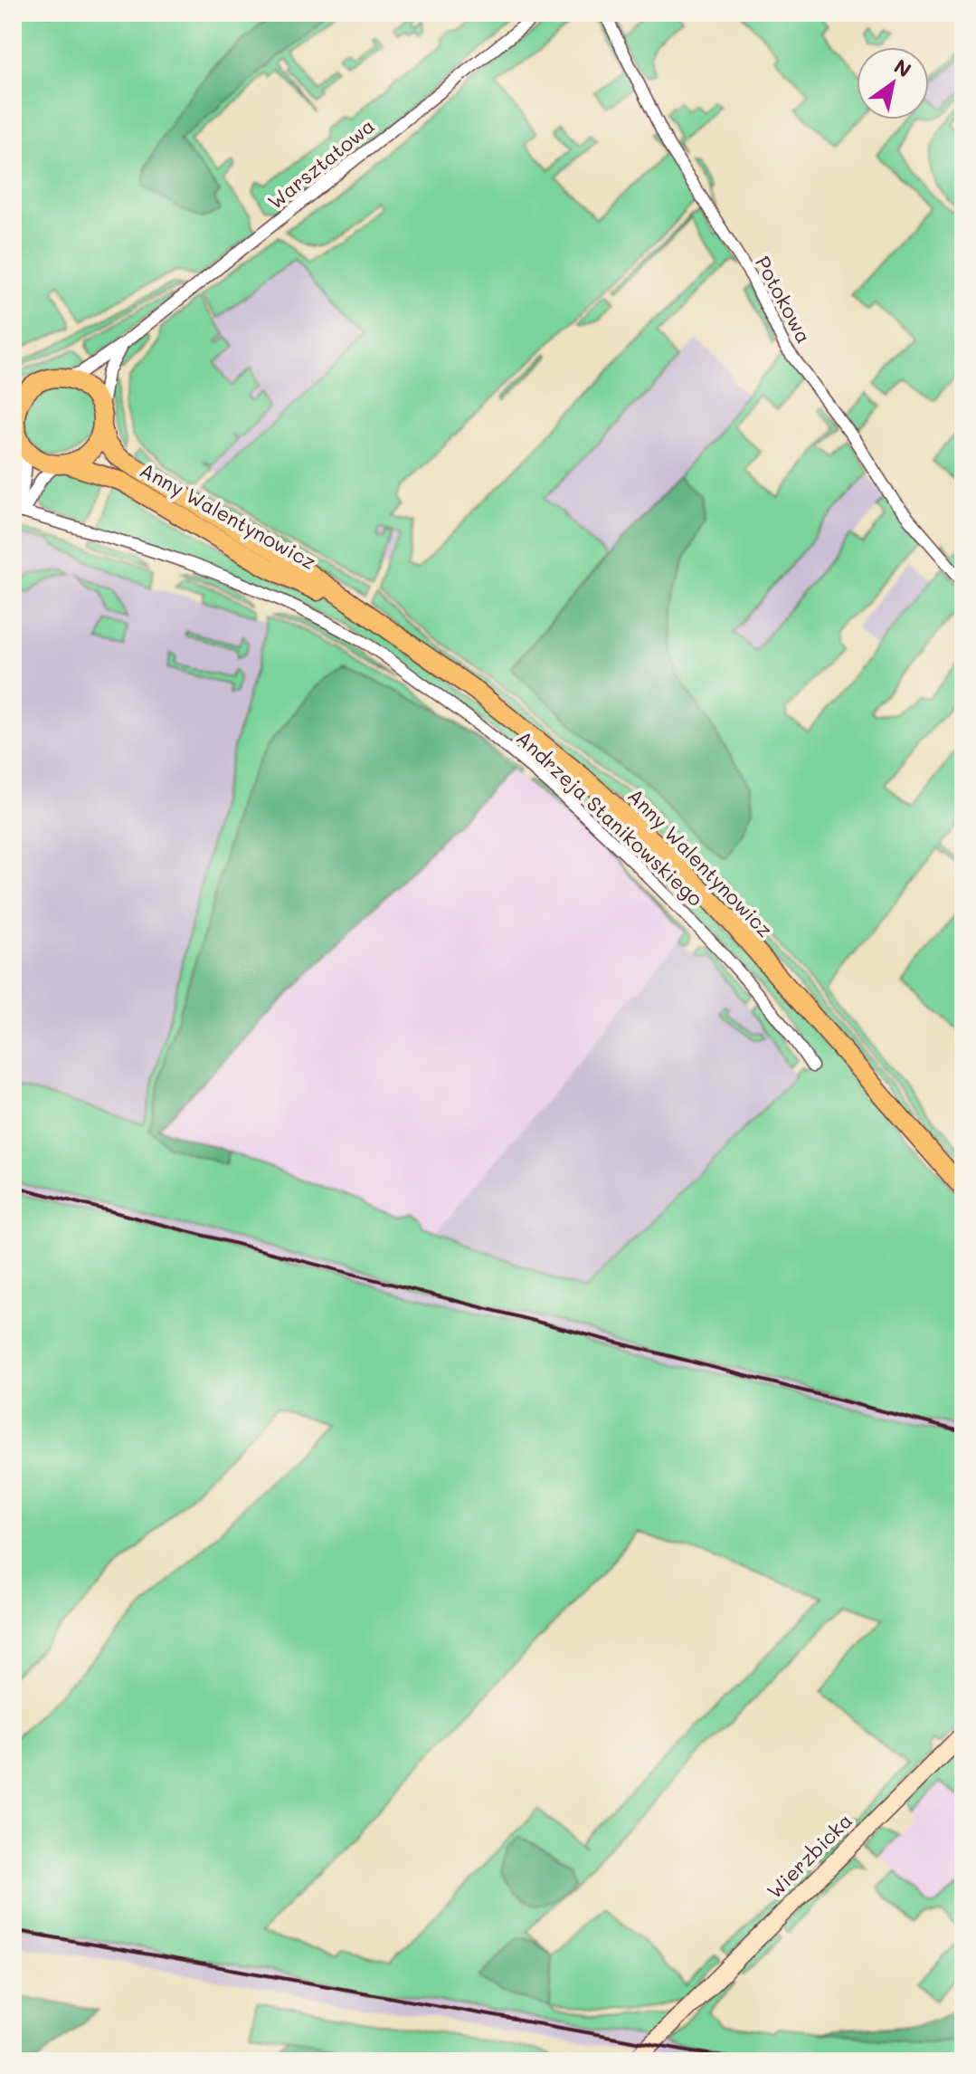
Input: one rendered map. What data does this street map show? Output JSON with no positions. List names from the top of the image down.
{
  "streets": {
    "main road": ["Anny Walentynowicz", "Wierzbicka"],
    "street": ["Warsztatowa", "Potokowa", "Andrzeja Stanikowskiego"]
  },
  "crossings": [
    ["Warsztatowa", "Anny Walentynowicz"]
  ],
  "north": "top right"
}
